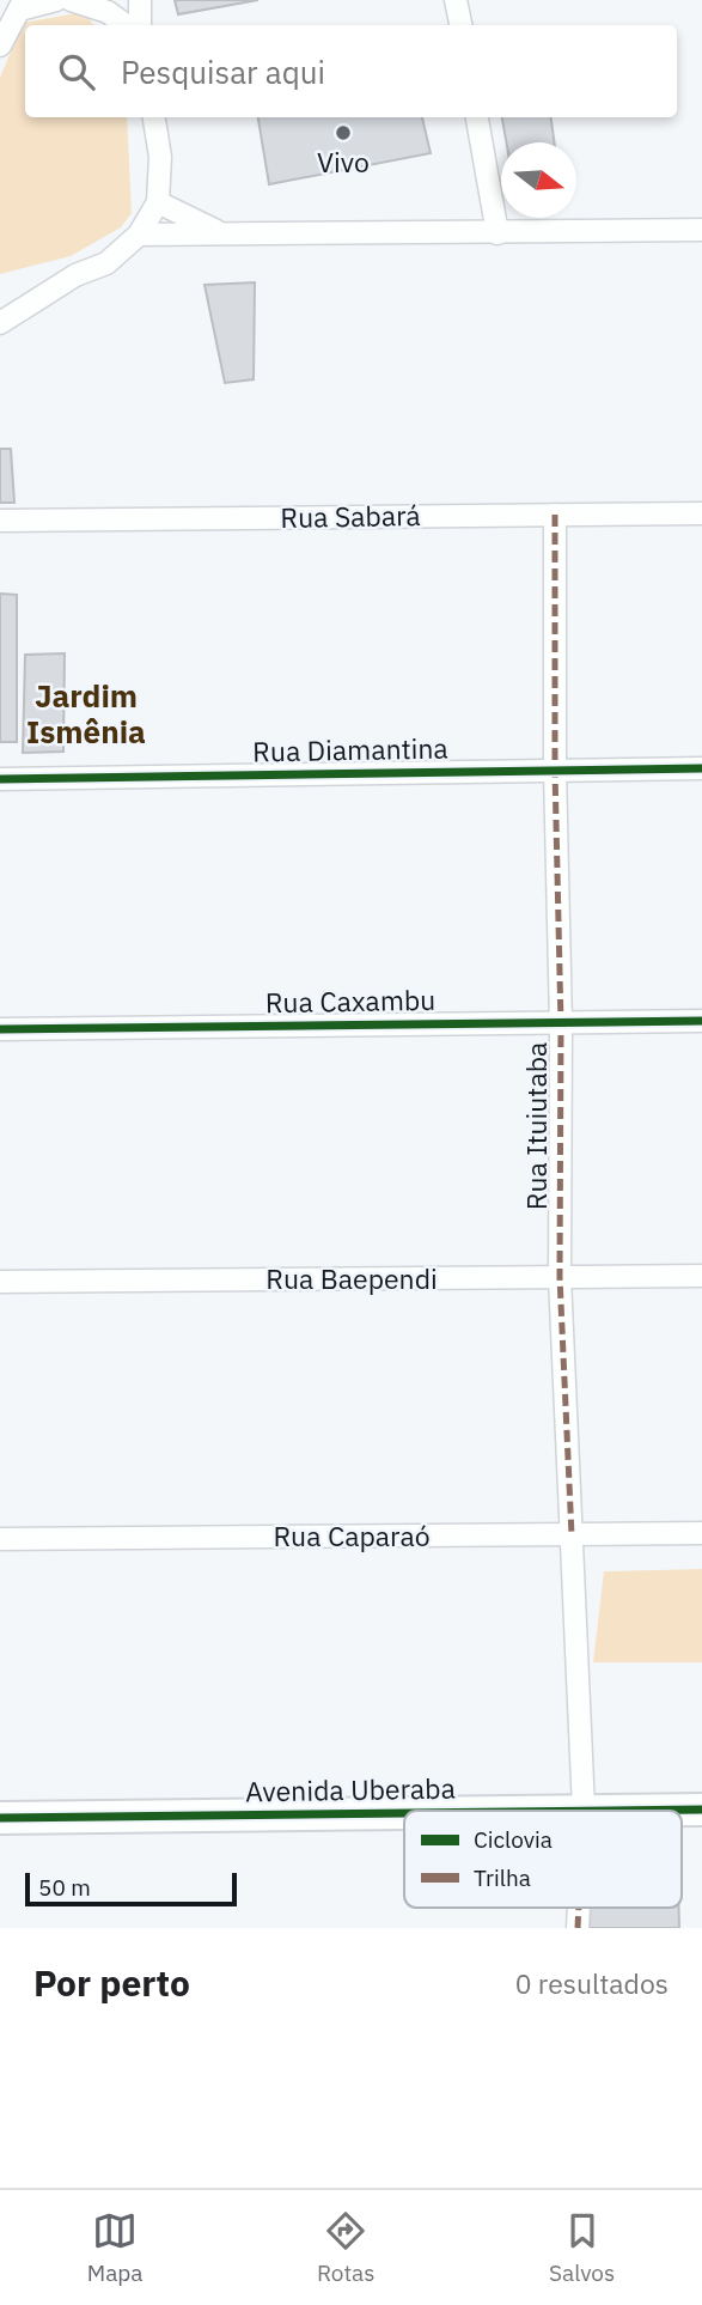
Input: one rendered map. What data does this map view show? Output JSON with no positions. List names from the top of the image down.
{
  "streets": {
    "street": [
      "Rua Sabará",
      "Rua Diamantina",
      "Rua Caxambu",
      "Rua Ituiutaba",
      "Rua Baependi",
      "Rua Caparaó",
      "Avenida Uberaba"
    ]
  },
  "crossings": [
    ["Rua Sabará", "Rua Ituiutaba"],
    ["Rua Diamantina", "Rua Ituiutaba"],
    ["Rua Caxambu", "Rua Ituiutaba"],
    ["Rua Ituiutaba", "Rua Baependi"],
    ["Rua Ituiutaba", "Rua Caparaó"],
    ["Rua Ituiutaba", "Avenida Uberaba"]
  ],
  "districts": ["Jardim Ismênia"],
  "places": ["Vivo"],
  "legend": ["Ciclovia", "Trilha"],
  "scale_bar": "50 m",
  "north": "right",
  "page": {
    "search": "Pesquisar aqui",
    "scale": "50 m",
    "heading": ["Por perto", "0 resultados"],
    "nav": ["Mapa", "Rotas", "Salvos"]
  }
}
